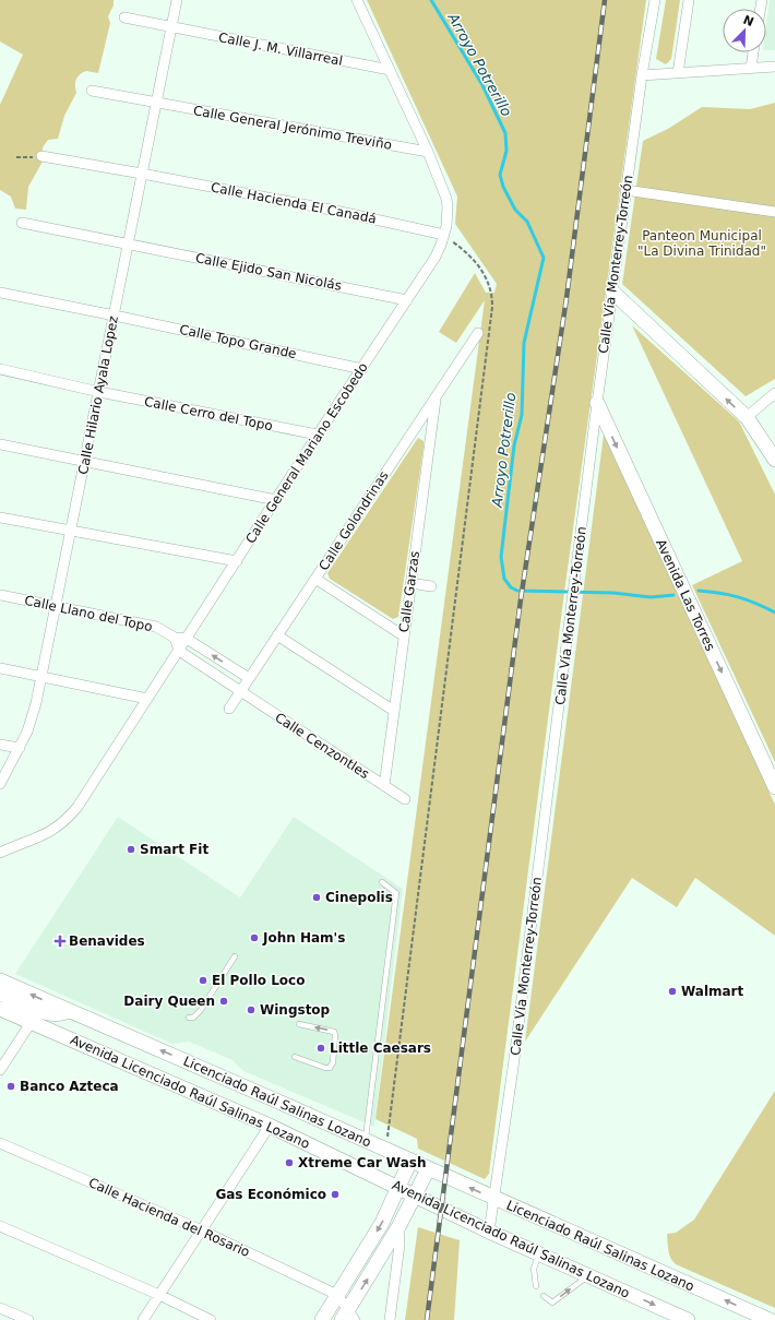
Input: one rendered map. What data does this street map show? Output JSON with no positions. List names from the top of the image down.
{
  "streets": {
    "main road": ["Avenida Las Torres", "Avenida Licenciado Raúl Salinas Lozano", "Licenciado Raúl Salinas Lozano"],
    "street": [
      "Calle J. M. Villarreal",
      "Calle General Jerónimo Treviño",
      "Calle Hacienda El Canadá",
      "Calle Vía Monterrey-Torreón",
      "Calle Ejido San Nicolás",
      "Calle Topo Grande",
      "Calle Hilario Ayala Lopez",
      "Calle Cerro del Topo",
      "Calle General Mariano Escobedo",
      "Calle Golondrinas",
      "Calle Garzas",
      "Calle Llano del Topo",
      "Calle Cenzontles",
      "Calle Hacienda del Rosario"
    ]
  },
  "crossings": [
    ["Calle J. M. Villarreal", "Calle Hilario Ayala Lopez"],
    ["Calle J. M. Villarreal", "Calle General Mariano Escobedo"],
    ["Calle General Jerónimo Treviño", "Calle Hilario Ayala Lopez"],
    ["Calle General Jerónimo Treviño", "Calle General Mariano Escobedo"],
    ["Calle Hacienda El Canadá", "Calle Hilario Ayala Lopez"],
    ["Calle Hacienda El Canadá", "Calle General Mariano Escobedo"],
    ["Calle Vía Monterrey-Torreón", "Avenida Las Torres"],
    ["Calle Vía Monterrey-Torreón", "Avenida Licenciado Raúl Salinas Lozano"],
    ["Calle Vía Monterrey-Torreón", "Licenciado Raúl Salinas Lozano"],
    ["Calle Ejido San Nicolás", "Calle Hilario Ayala Lopez"],
    ["Calle Ejido San Nicolás", "Calle General Mariano Escobedo"],
    ["Calle Topo Grande", "Calle Hilario Ayala Lopez"],
    ["Calle Topo Grande", "Calle General Mariano Escobedo"],
    ["Calle Hilario Ayala Lopez", "Calle Cerro del Topo"],
    ["Calle Hilario Ayala Lopez", "Calle Llano del Topo"],
    ["Calle Cerro del Topo", "Calle General Mariano Escobedo"],
    ["Calle General Mariano Escobedo", "Calle Llano del Topo"],
    ["Calle General Mariano Escobedo", "Calle Cenzontles"],
    ["Calle Golondrinas", "Calle Garzas"],
    ["Calle Golondrinas", "Calle Cenzontles"],
    ["Calle Garzas", "Calle Cenzontles"]
  ],
  "one_way": ["Avenida Las Torres", "Licenciado Raúl Salinas Lozano"],
  "water": ["Arroyo Potrerillo"],
  "parks": ["Panteon Municipal \"La Divina Trinidad\""],
  "places": {
    "other": [
      "Smart Fit",
      "Cinepolis",
      "John Ham's",
      "El Pollo Loco",
      "Walmart",
      "Dairy Queen",
      "Wingstop",
      "Little Caesars",
      "Banco Azteca",
      "Xtreme Car Wash",
      "Gas Económico"
    ],
    "health": ["Benavides"]
  },
  "north": "top right"
}
